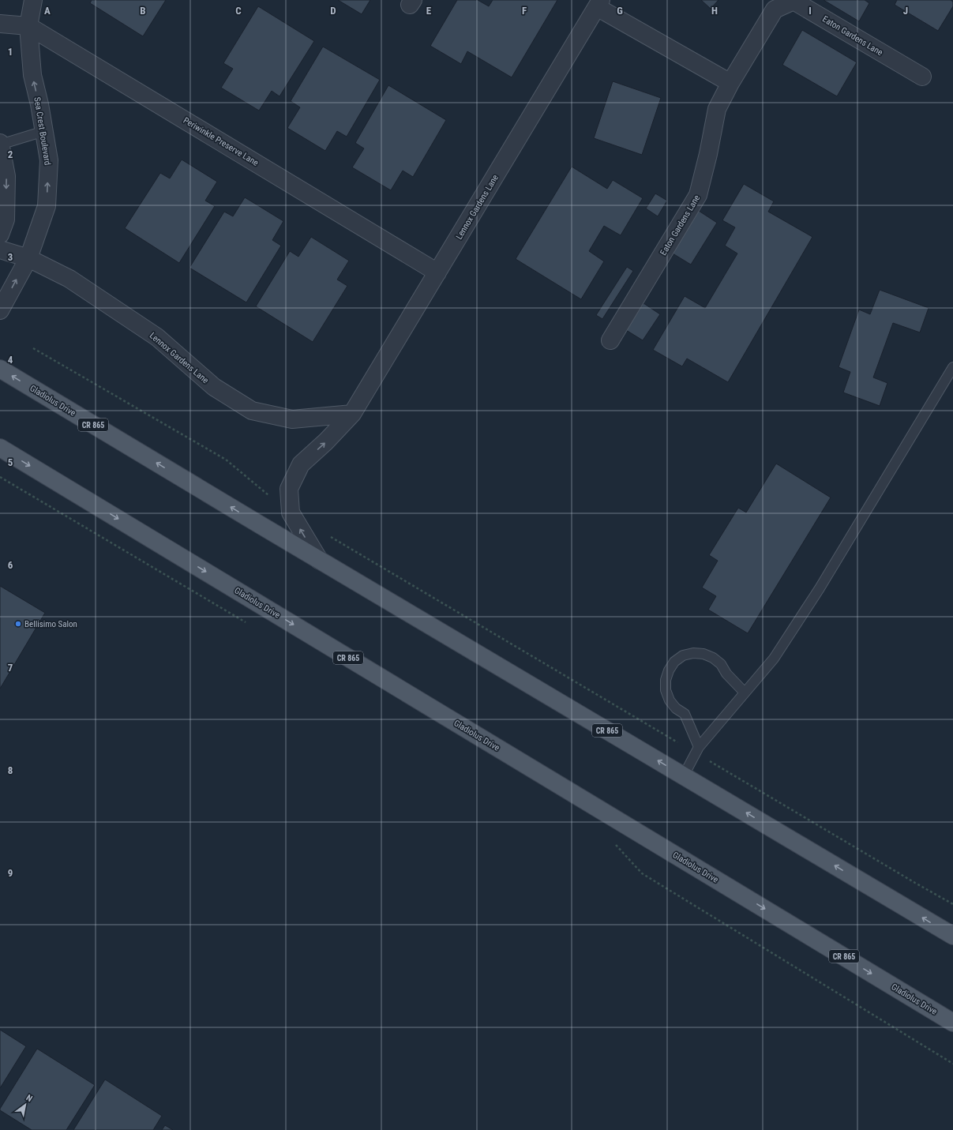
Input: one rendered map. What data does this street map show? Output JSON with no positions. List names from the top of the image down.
{
  "streets": {
    "main road": ["Gladiolus Drive", "CR 865"],
    "street": [
      "Eaton Gardens Lane",
      "Sea Crest Boulevard",
      "Periwinkle Preserve Lane",
      "Lennox Gardens Lane"
    ]
  },
  "crossings": [
    ["Sea Crest Boulevard", "Periwinkle Preserve Lane"],
    ["Sea Crest Boulevard", "Lennox Gardens Lane"],
    ["Periwinkle Preserve Lane", "Lennox Gardens Lane"],
    ["Lennox Gardens Lane", "Gladiolus Drive"]
  ],
  "places": ["Bellisimo Salon"],
  "north": "top right",
  "grid": {
    "columns": [
      "A",
      "B",
      "C",
      "D",
      "E",
      "F",
      "G",
      "H",
      "I",
      "J"
    ],
    "rows": [
      "1",
      "2",
      "3",
      "4",
      "5",
      "6",
      "7",
      "8",
      "9"
    ]
  }
}
